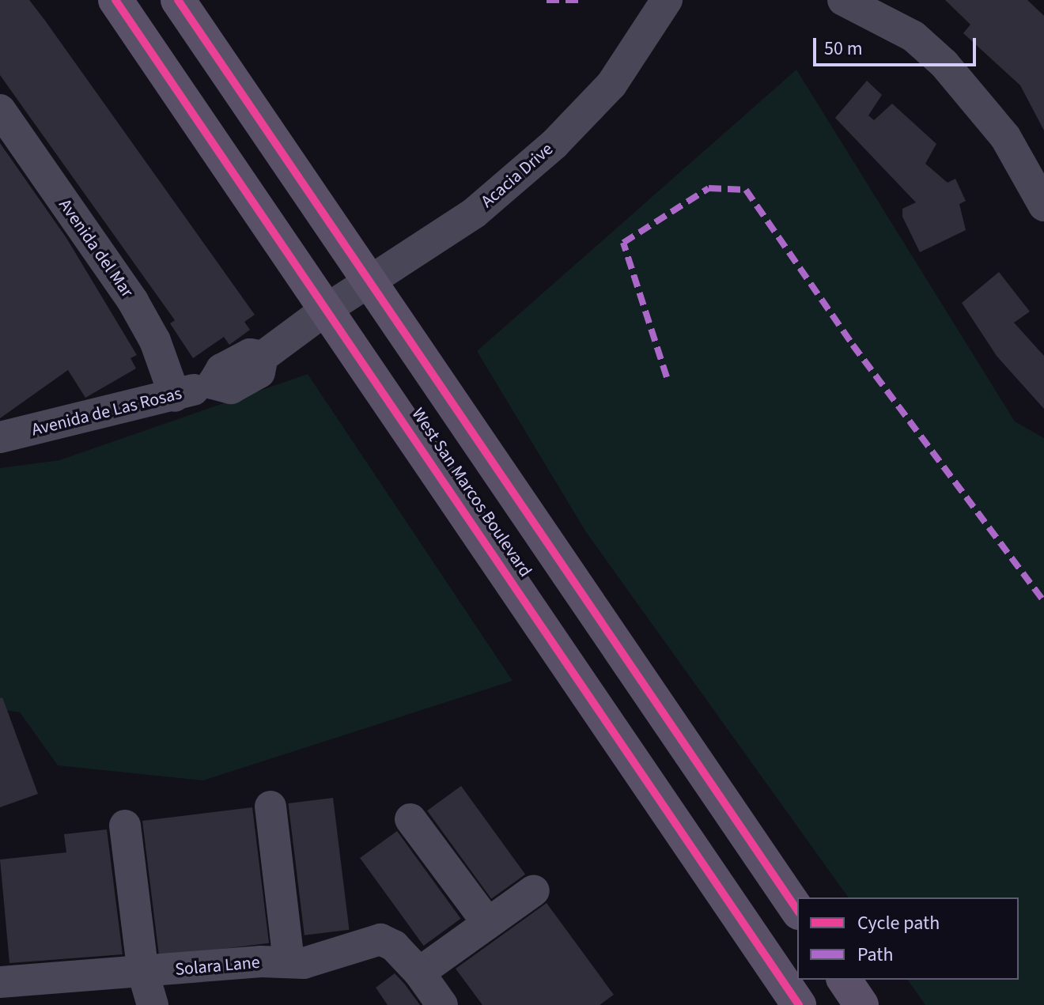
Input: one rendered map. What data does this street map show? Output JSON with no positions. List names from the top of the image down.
{
  "streets": {
    "main road": ["West San Marcos Boulevard"],
    "street": [
      "Acacia Drive",
      "Avenida del Mar",
      "Avenida de Las Rosas",
      "Solara Lane"
    ]
  },
  "crossings": [
    ["Acacia Drive", "Avenida de Las Rosas"],
    ["Acacia Drive", "West San Marcos Boulevard"],
    ["Avenida del Mar", "Avenida de Las Rosas"],
    ["Avenida de Las Rosas", "West San Marcos Boulevard"]
  ],
  "legend": ["Cycle path", "Path"],
  "scale_bar": "50 m"
}
